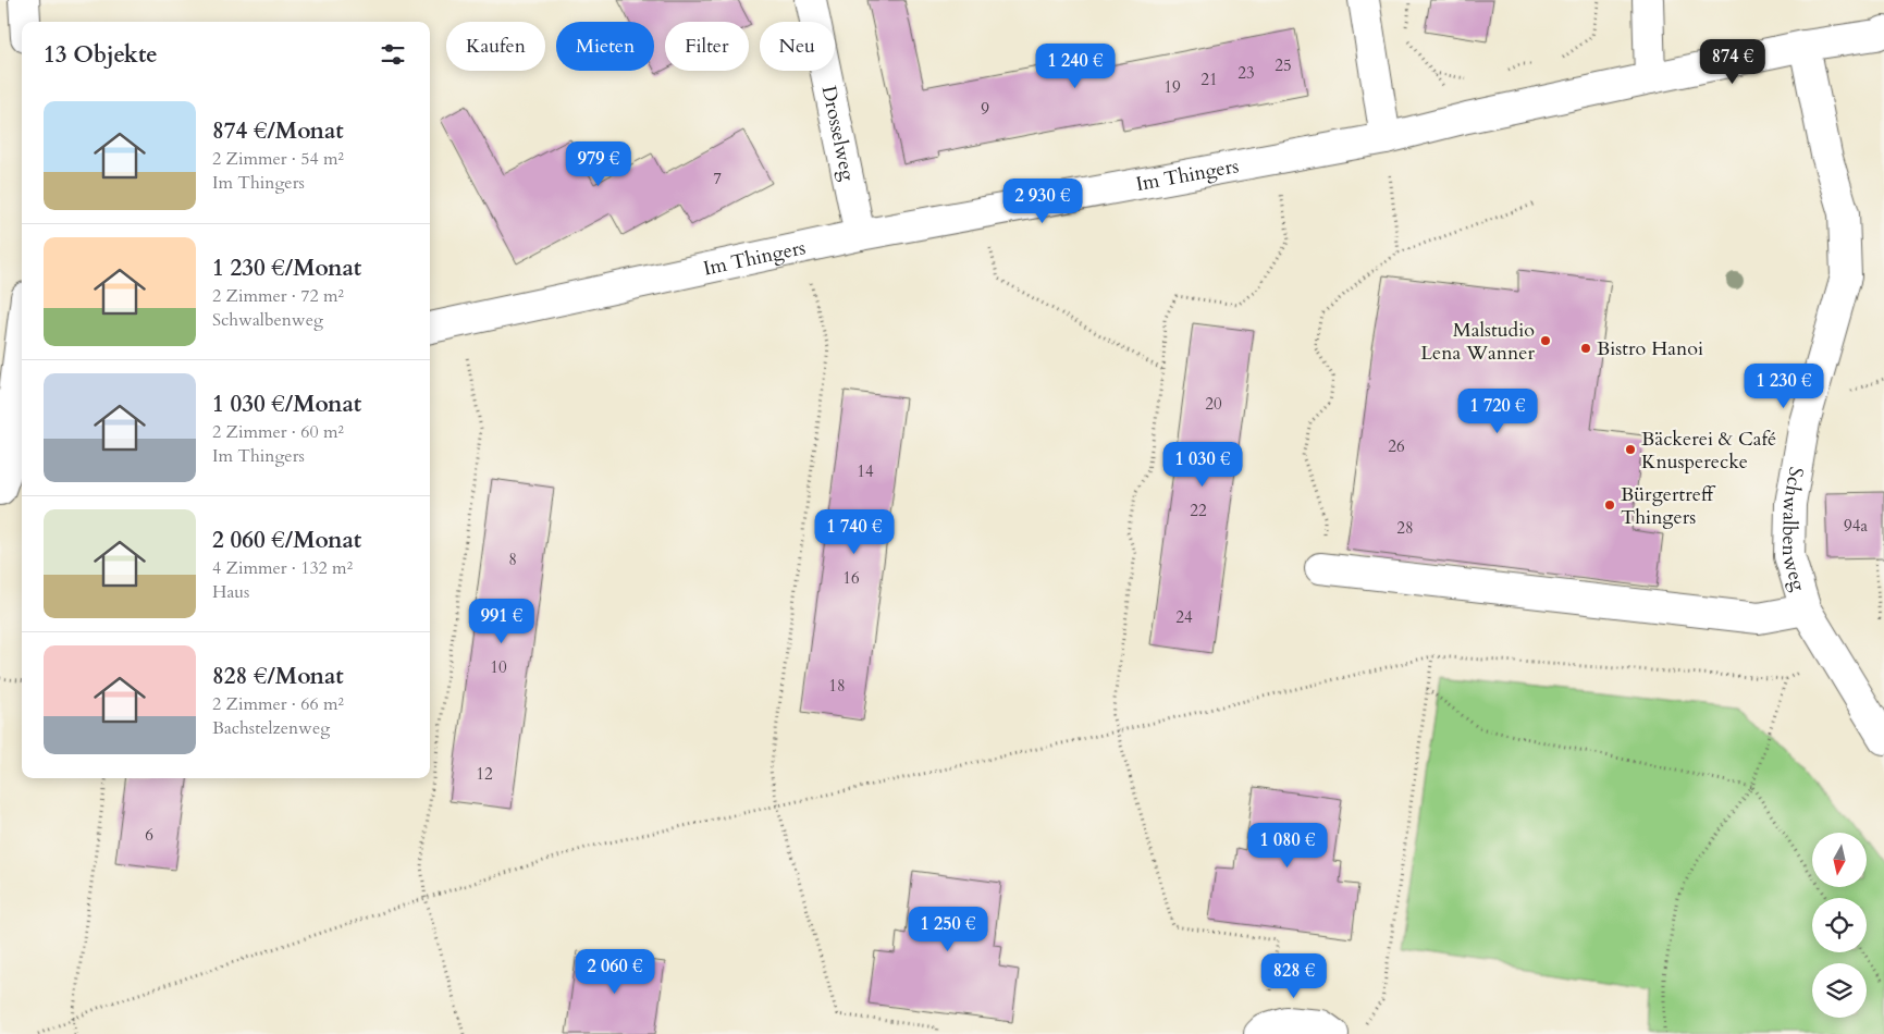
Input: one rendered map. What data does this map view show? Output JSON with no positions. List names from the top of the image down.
{
  "streets": {
    "street": ["Drosselweg", "Im Thingers", "Schwalbenweg"]
  },
  "crossings": [
    ["Drosselweg", "Im Thingers"],
    ["Im Thingers", "Schwalbenweg"]
  ],
  "places": [
    "Malstudio Lena Wanner",
    "Bistro Hanoi",
    "Bäckerei & Café Knusperecke",
    "Bürgertreff Thingers"
  ],
  "house_numbers": [
    "25",
    "23",
    "21",
    "19",
    "9",
    "7",
    "20",
    "26",
    "14",
    "22",
    "94a",
    "28",
    "8",
    "16",
    "24",
    "10",
    "18",
    "12",
    "6"
  ],
  "north": "bottom",
  "page": {
    "chip": [
      "Kaufen",
      "Mieten",
      "Filter",
      "Neu"
    ],
    "heading": "13 Objekte",
    "price": [
      "874 €",
      "1 240 €",
      "979 €",
      "2 930 €",
      "1 230 €",
      "1 720 €",
      "1 030 €",
      "1 740 €",
      "991 €",
      "1 080 €",
      "1 250 €",
      "2 060 €",
      "828 €"
    ],
    "list": [
      {
        "name": "874 €/Monat",
        "note": "2 Zimmer · 54 m² · Im Thingers"
      },
      {
        "name": "1 230 €/Monat",
        "note": "2 Zimmer · 72 m² · Schwalbenweg"
      },
      {
        "name": "1 030 €/Monat",
        "note": "2 Zimmer · 60 m² · Im Thingers"
      },
      {
        "name": "2 060 €/Monat",
        "note": "4 Zimmer · 132 m² · Haus"
      },
      {
        "name": "828 €/Monat",
        "note": "2 Zimmer · 66 m² · Bachstelzenweg"
      }
    ]
  }
}
